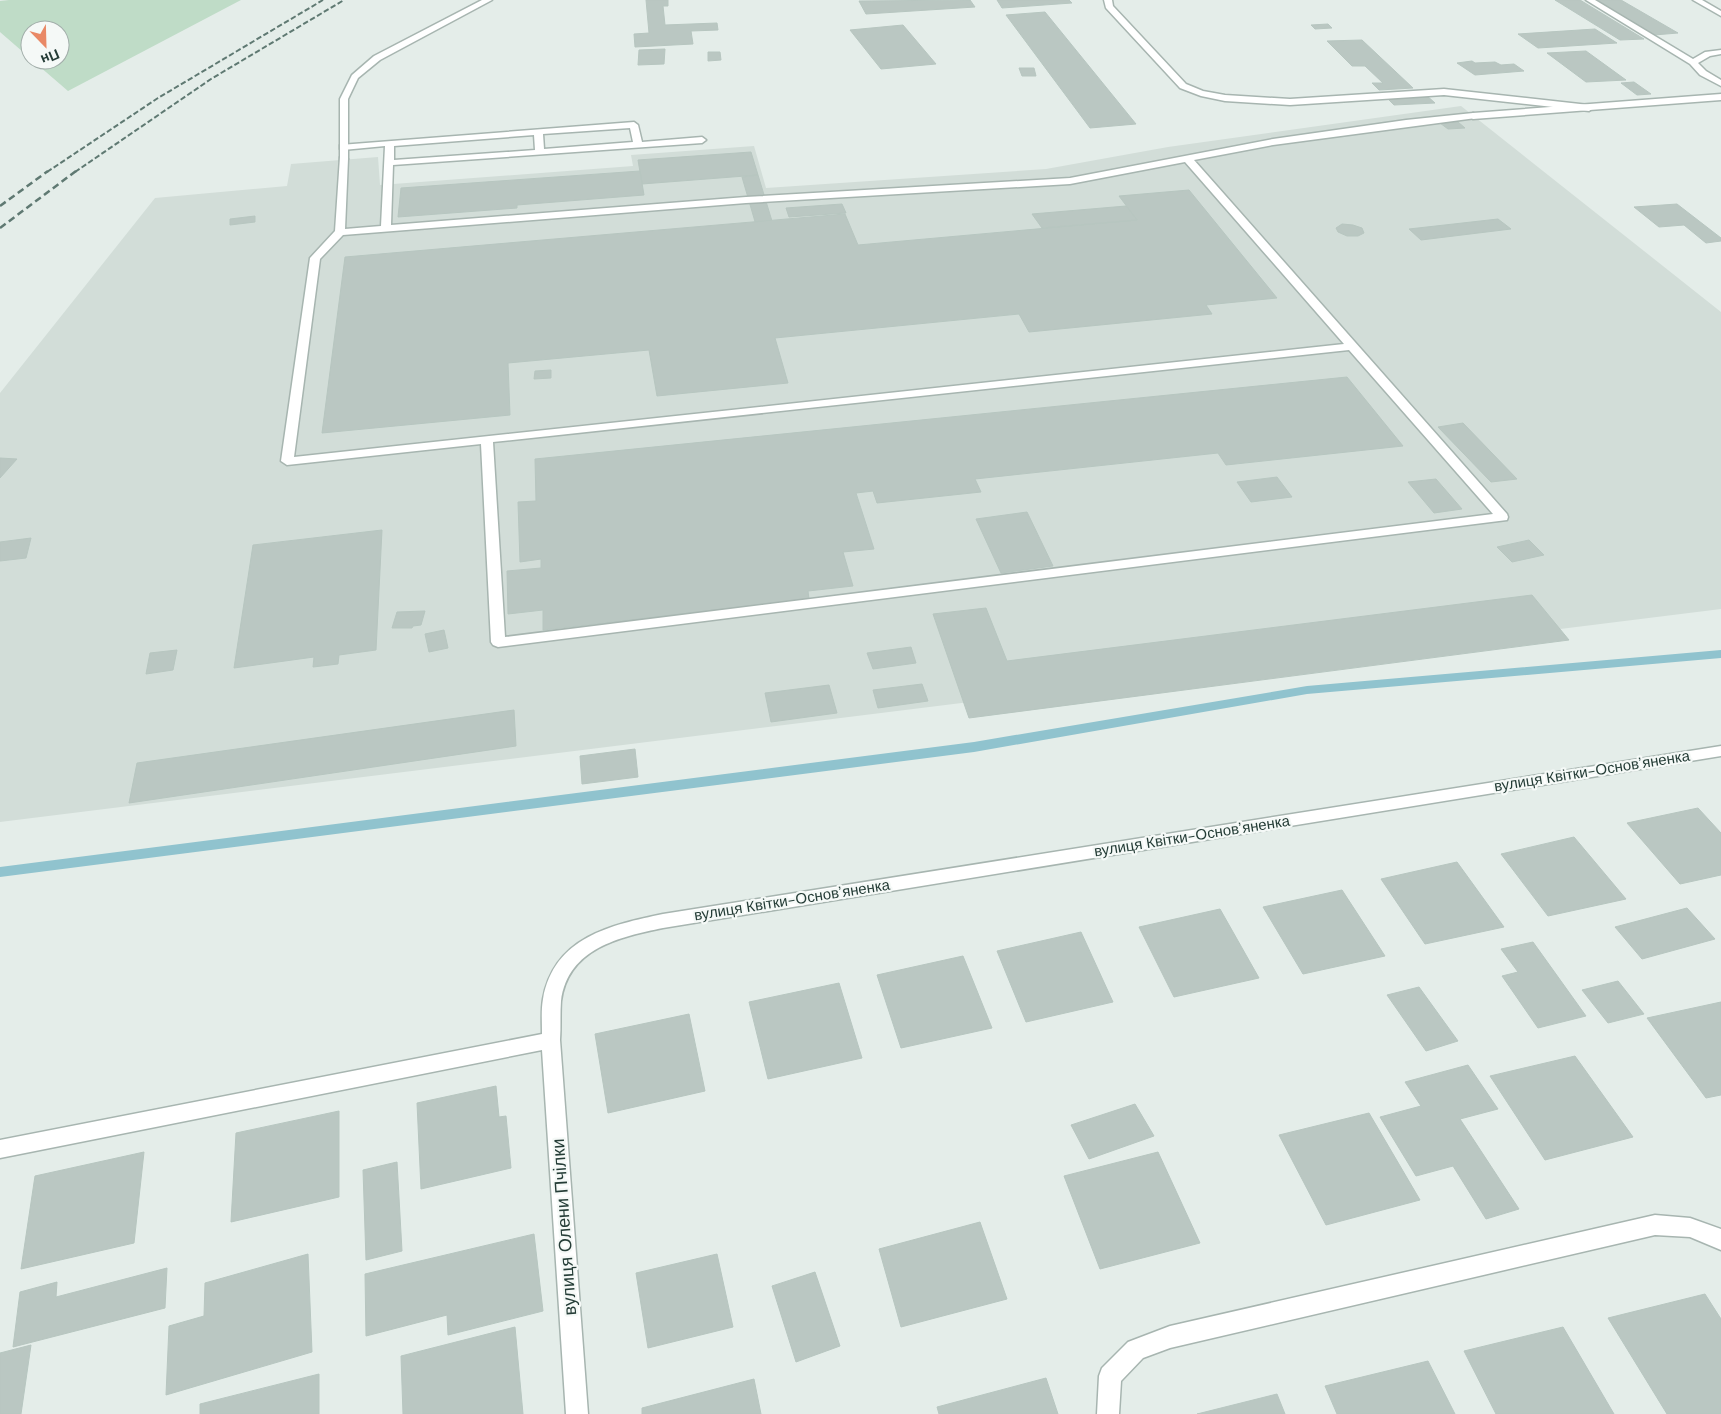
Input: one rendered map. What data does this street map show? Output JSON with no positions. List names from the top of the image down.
{
  "streets": {
    "street": ["вулиця Квітки-Основʼяненка", "вулиця Олени Пчілки"]
  },
  "crossings": [
    ["вулиця Квітки-Основʼяненка", "вулиця Олени Пчілки"]
  ],
  "north": "bottom right"
}
